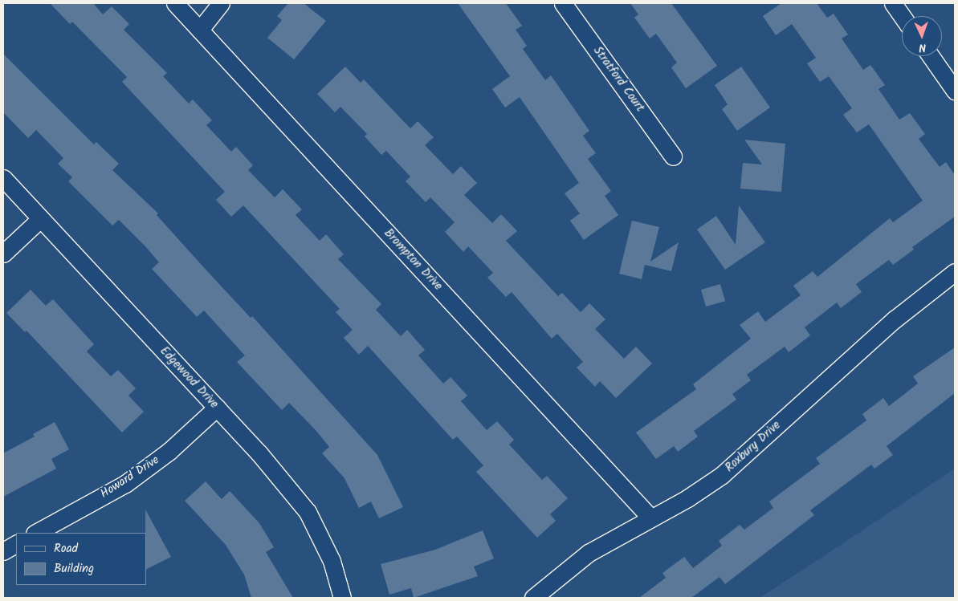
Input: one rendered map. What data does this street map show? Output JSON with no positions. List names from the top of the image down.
{
  "streets": {
    "street": [
      "Stratford Court",
      "Brompton Drive",
      "Edgewood Drive",
      "Roxbury Drive",
      "Howard Drive"
    ]
  },
  "crossings": [
    ["Brompton Drive", "Roxbury Drive"],
    ["Edgewood Drive", "Howard Drive"]
  ],
  "legend": ["Road", "Building"],
  "north": "bottom"
}
